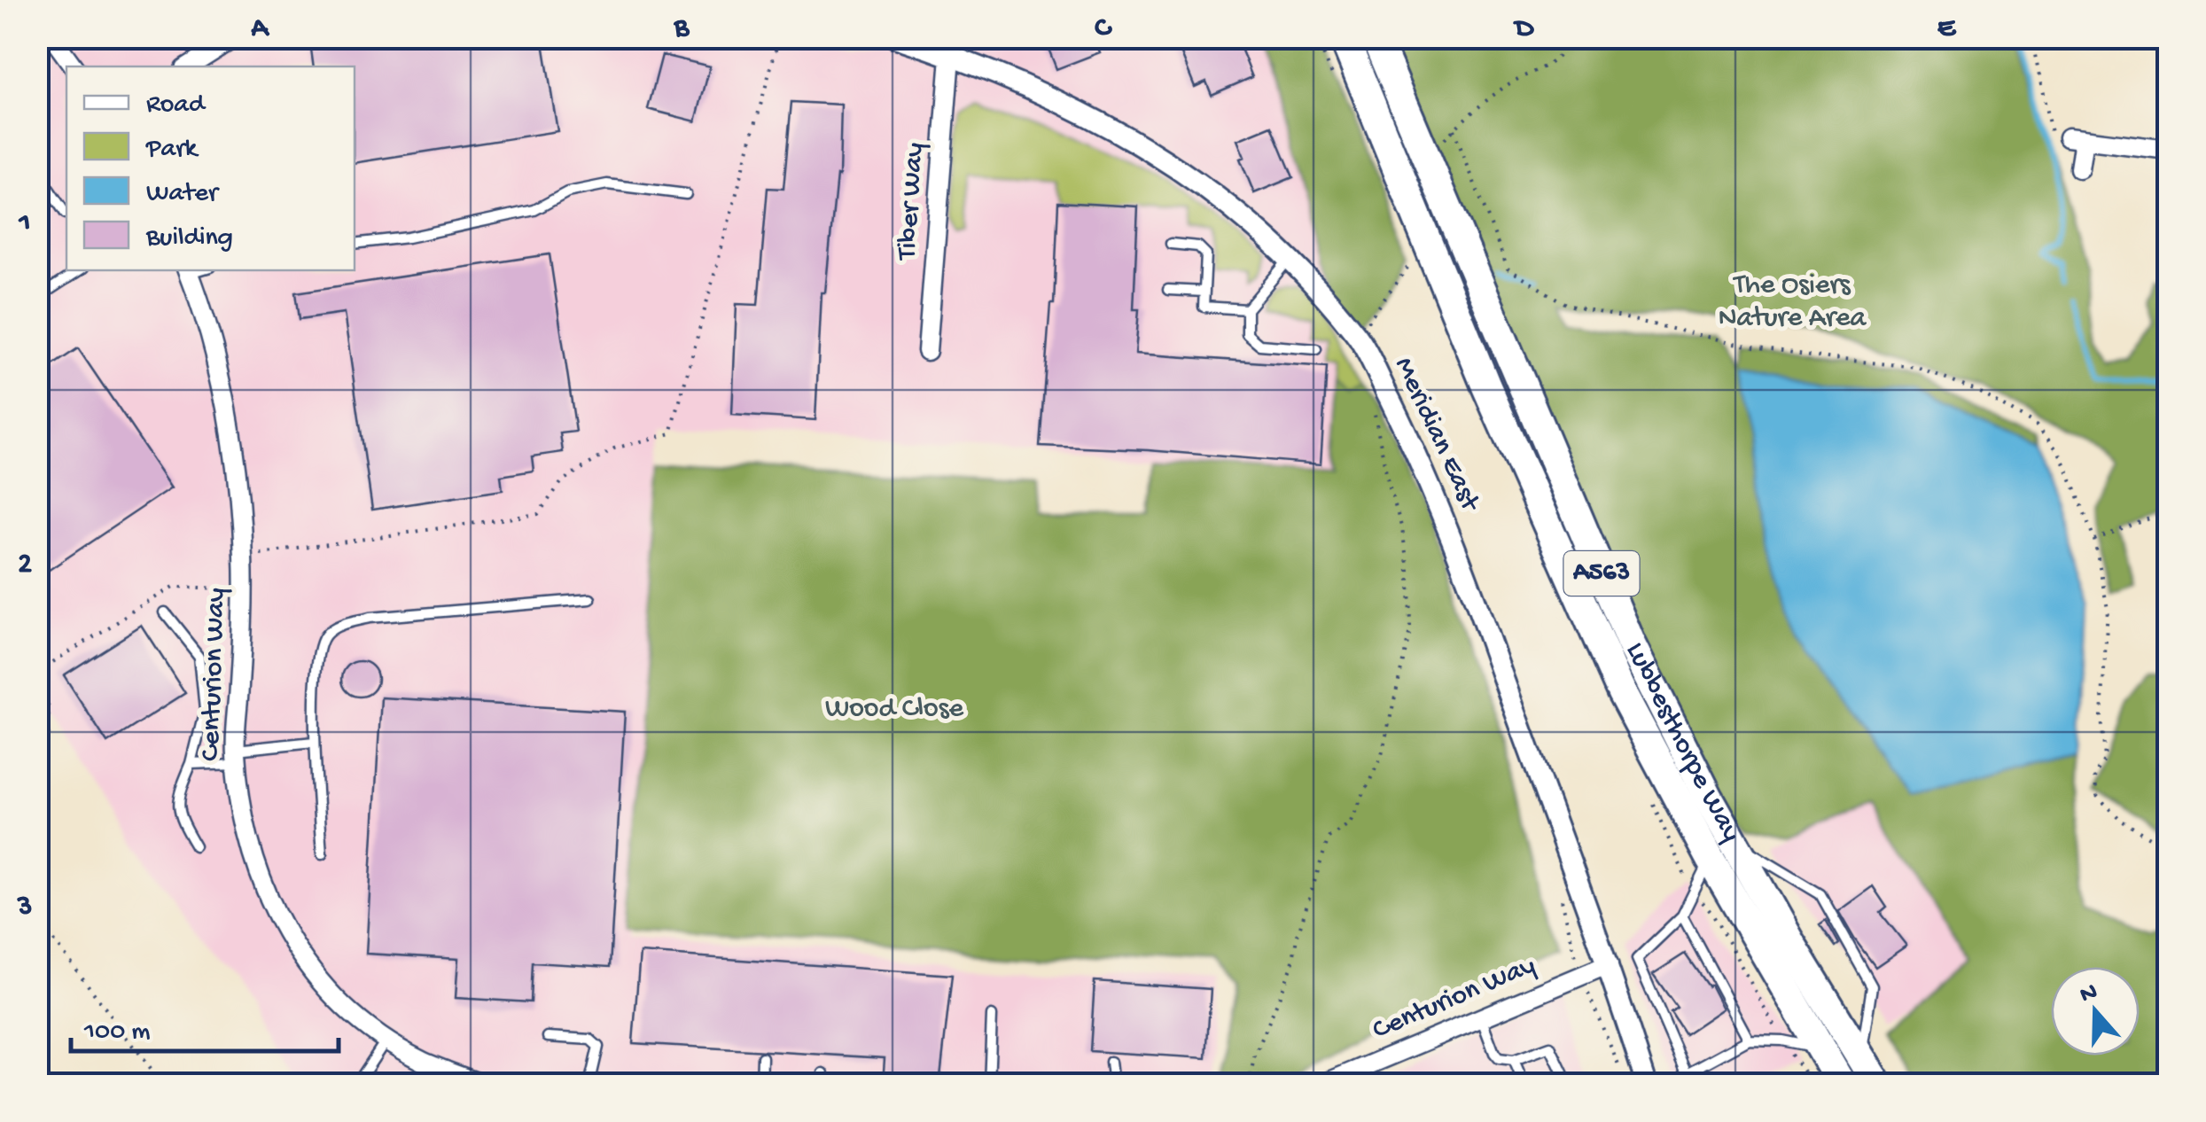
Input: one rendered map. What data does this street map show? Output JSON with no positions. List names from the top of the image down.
{
  "streets": {
    "highway": ["A563", "Lubbesthorpe Way"],
    "street": ["Tiber Way", "Meridian East", "Centurion Way"]
  },
  "crossings": [
    ["Tiber Way", "Meridian East"],
    ["Meridian East", "Centurion Way"]
  ],
  "parks": ["The Osiers Nature Area", "Wood Close"],
  "legend": [
    "Road",
    "Park",
    "Water",
    "Building"
  ],
  "scale_bar": "100 m",
  "north": "top",
  "grid": {
    "columns": [
      "A",
      "B",
      "C",
      "D",
      "E"
    ],
    "rows": ["1", "2", "3"]
  }
}
